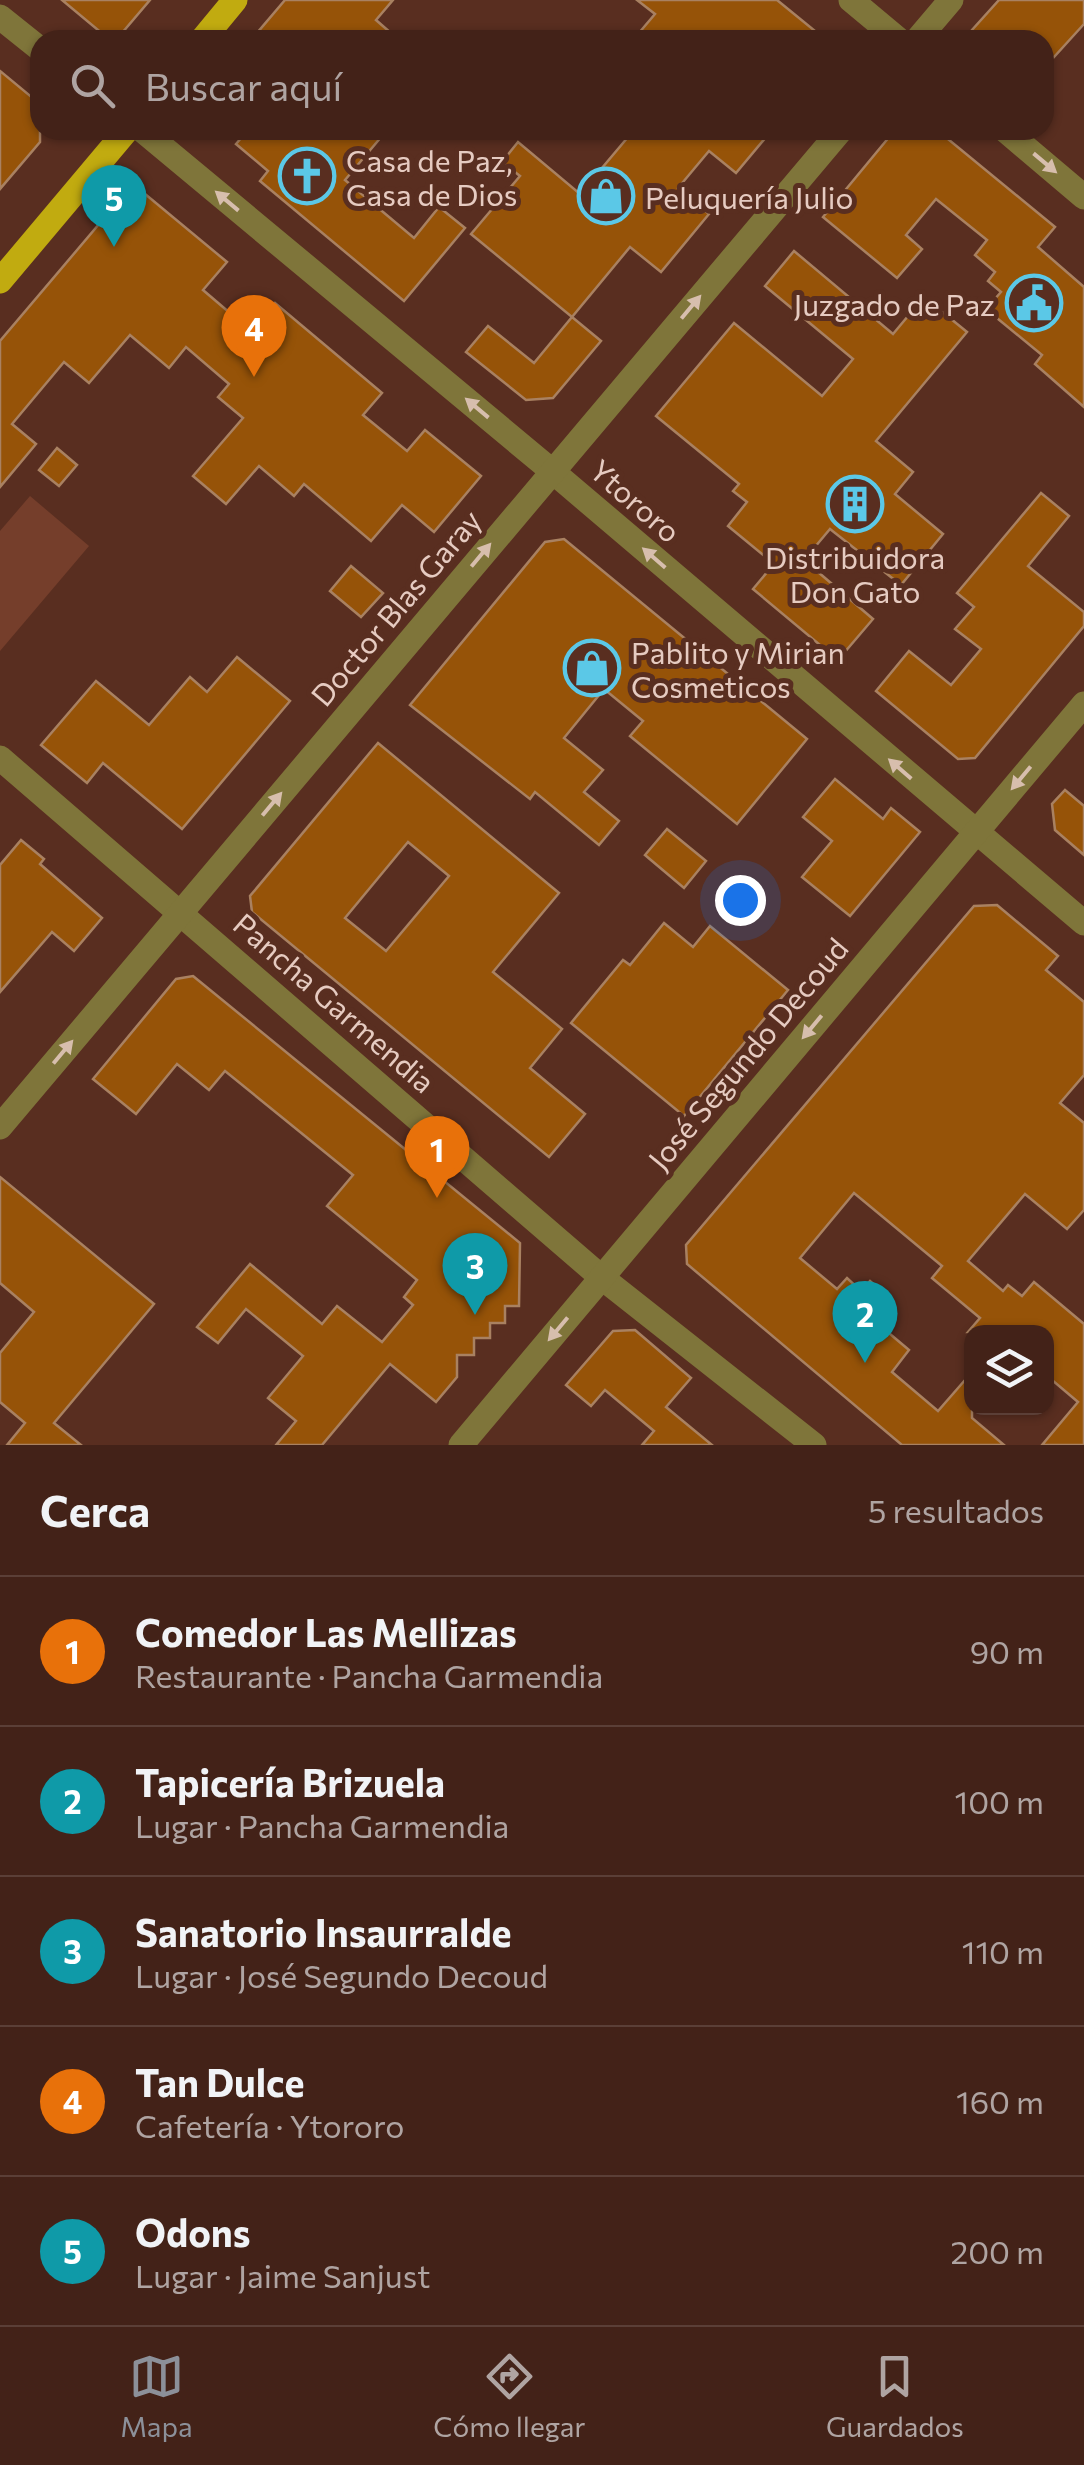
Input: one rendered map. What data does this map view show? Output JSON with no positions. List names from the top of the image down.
{
  "streets": {
    "street": [
      "Ytororo",
      "Doctor Blas Garay",
      "Pancha Garmendia",
      "José Segundo Decoud"
    ]
  },
  "crossings": [
    ["Ytororo", "Doctor Blas Garay"],
    ["Ytororo", "José Segundo Decoud"],
    ["Doctor Blas Garay", "Pancha Garmendia"],
    ["Pancha Garmendia", "José Segundo Decoud"]
  ],
  "one_way": ["Ytororo", "Doctor Blas Garay", "José Segundo Decoud"],
  "places": {
    "church": ["Casa de Paz, Casa de Dios"],
    "shop": ["Peluquería Julio", "Pablito y Mirian Cosmeticos"],
    "public building": ["Juzgado de Paz"],
    "building": ["Distribuidora Don Gato"]
  },
  "page": {
    "search": "Buscar aquí",
    "pins": [
      "5",
      "4",
      "1",
      "3",
      "2"
    ],
    "heading": ["Cerca", "5 resultados"],
    "list": [
      {
        "mark": "1",
        "name": "Comedor Las Mellizas",
        "note": "Restaurante · Pancha Garmendia",
        "value": "90 m"
      },
      {
        "mark": "2",
        "name": "Tapicería Brizuela",
        "note": "Lugar · Pancha Garmendia",
        "value": "100 m"
      },
      {
        "mark": "3",
        "name": "Sanatorio Insaurralde",
        "note": "Lugar · José Segundo Decoud",
        "value": "110 m"
      },
      {
        "mark": "4",
        "name": "Tan Dulce",
        "note": "Cafetería · Ytororo",
        "value": "160 m"
      },
      {
        "mark": "5",
        "name": "Odons",
        "note": "Lugar · Jaime Sanjust",
        "value": "200 m"
      }
    ],
    "nav": ["Mapa", "Cómo llegar", "Guardados"]
  }
}
